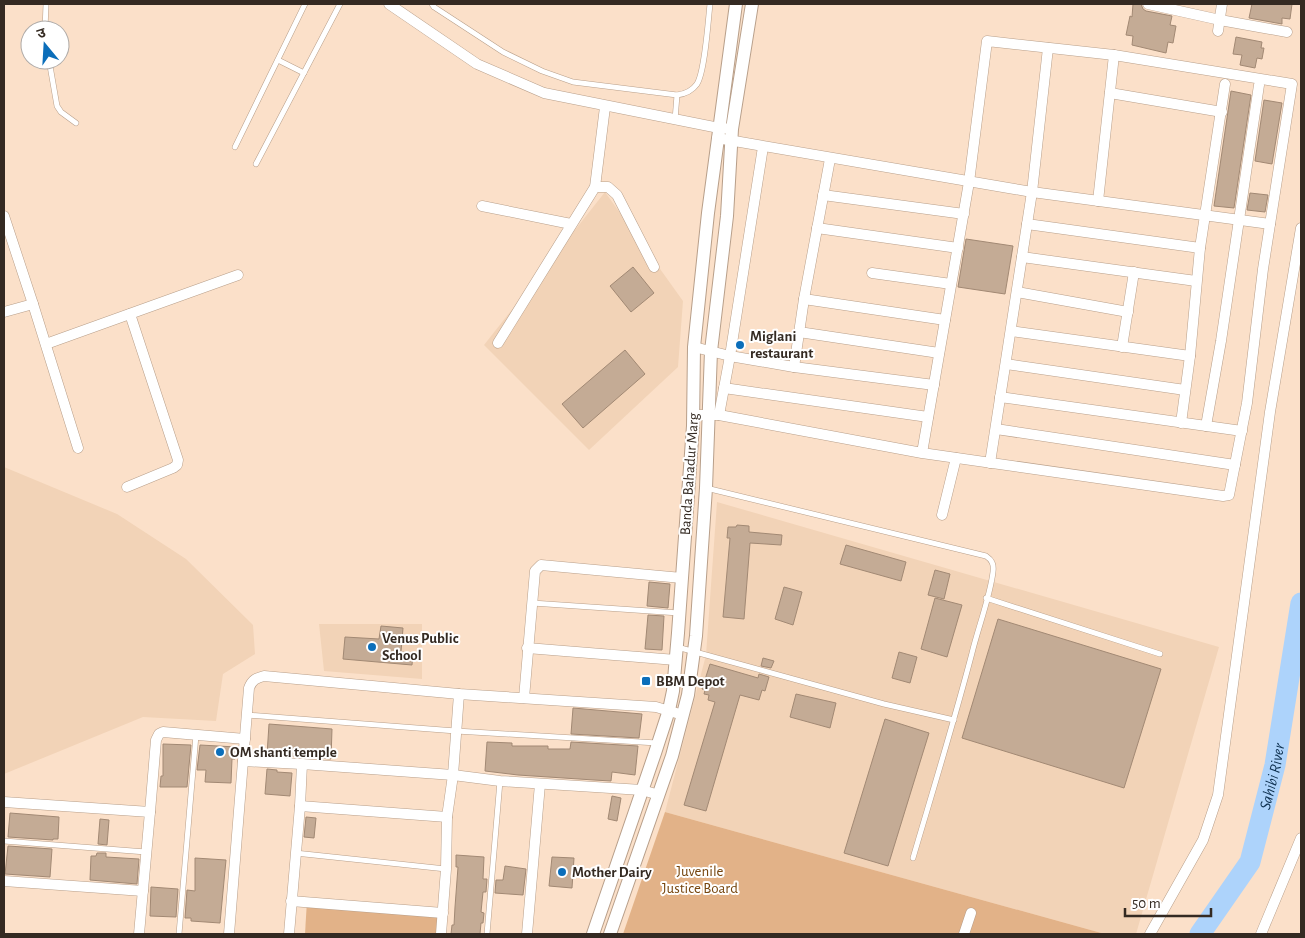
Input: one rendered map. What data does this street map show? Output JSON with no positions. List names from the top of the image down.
{
  "streets": {
    "street": ["Banda Bahadur Marg"]
  },
  "water": ["Sahibi River"],
  "parks": ["Juvenile Justice Board"],
  "places": {
    "other": [
      "Miglani restaurant",
      "Venus Public School",
      "OM shanti temple",
      "Mother Dairy"
    ],
    "transit": ["BBM Depot"]
  },
  "scale_bar": "50 m",
  "north": "top"
}
